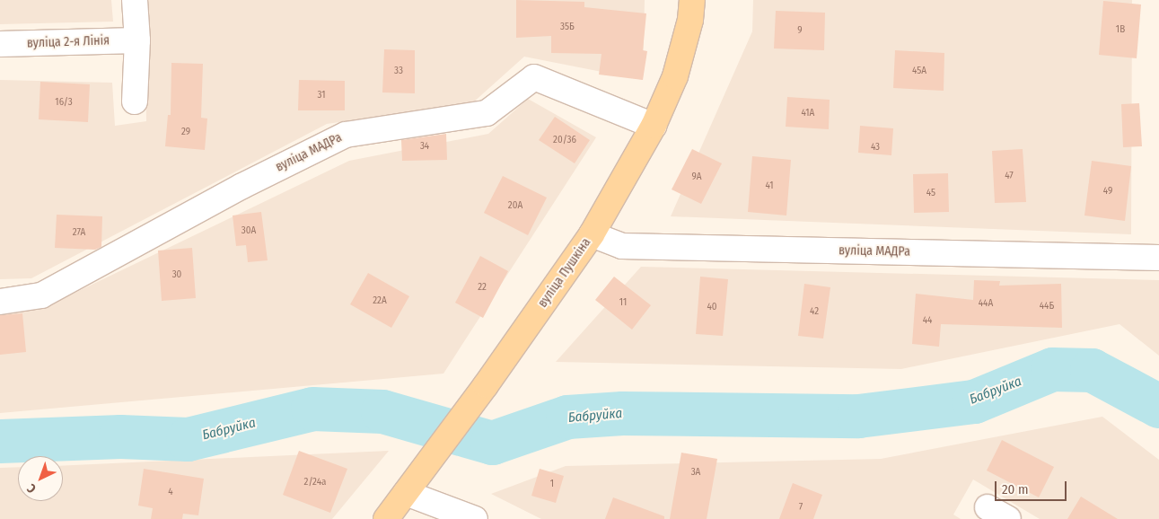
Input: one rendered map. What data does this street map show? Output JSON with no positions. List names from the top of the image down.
{
  "streets": {
    "main road": ["вуліца Пушкіна"],
    "street": ["вуліца 2-я Лінія", "вуліца МАДРа"]
  },
  "crossings": [
    ["вуліца МАДРа", "вуліца Пушкіна"]
  ],
  "water": ["Бабруйка"],
  "house_numbers": [
    "35Б",
    "1В",
    "9",
    "33",
    "45А",
    "31",
    "16/3",
    "41А",
    "29",
    "20/36",
    "34",
    "43",
    "47",
    "9А",
    "41",
    "49",
    "45",
    "20А",
    "30А",
    "27А",
    "30",
    "22",
    "22А",
    "11",
    "44А",
    "44Б",
    "40",
    "42",
    "44",
    "3А",
    "2/24а",
    "1",
    "4",
    "7"
  ],
  "scale_bar": "20 m",
  "north": "bottom left"
}
